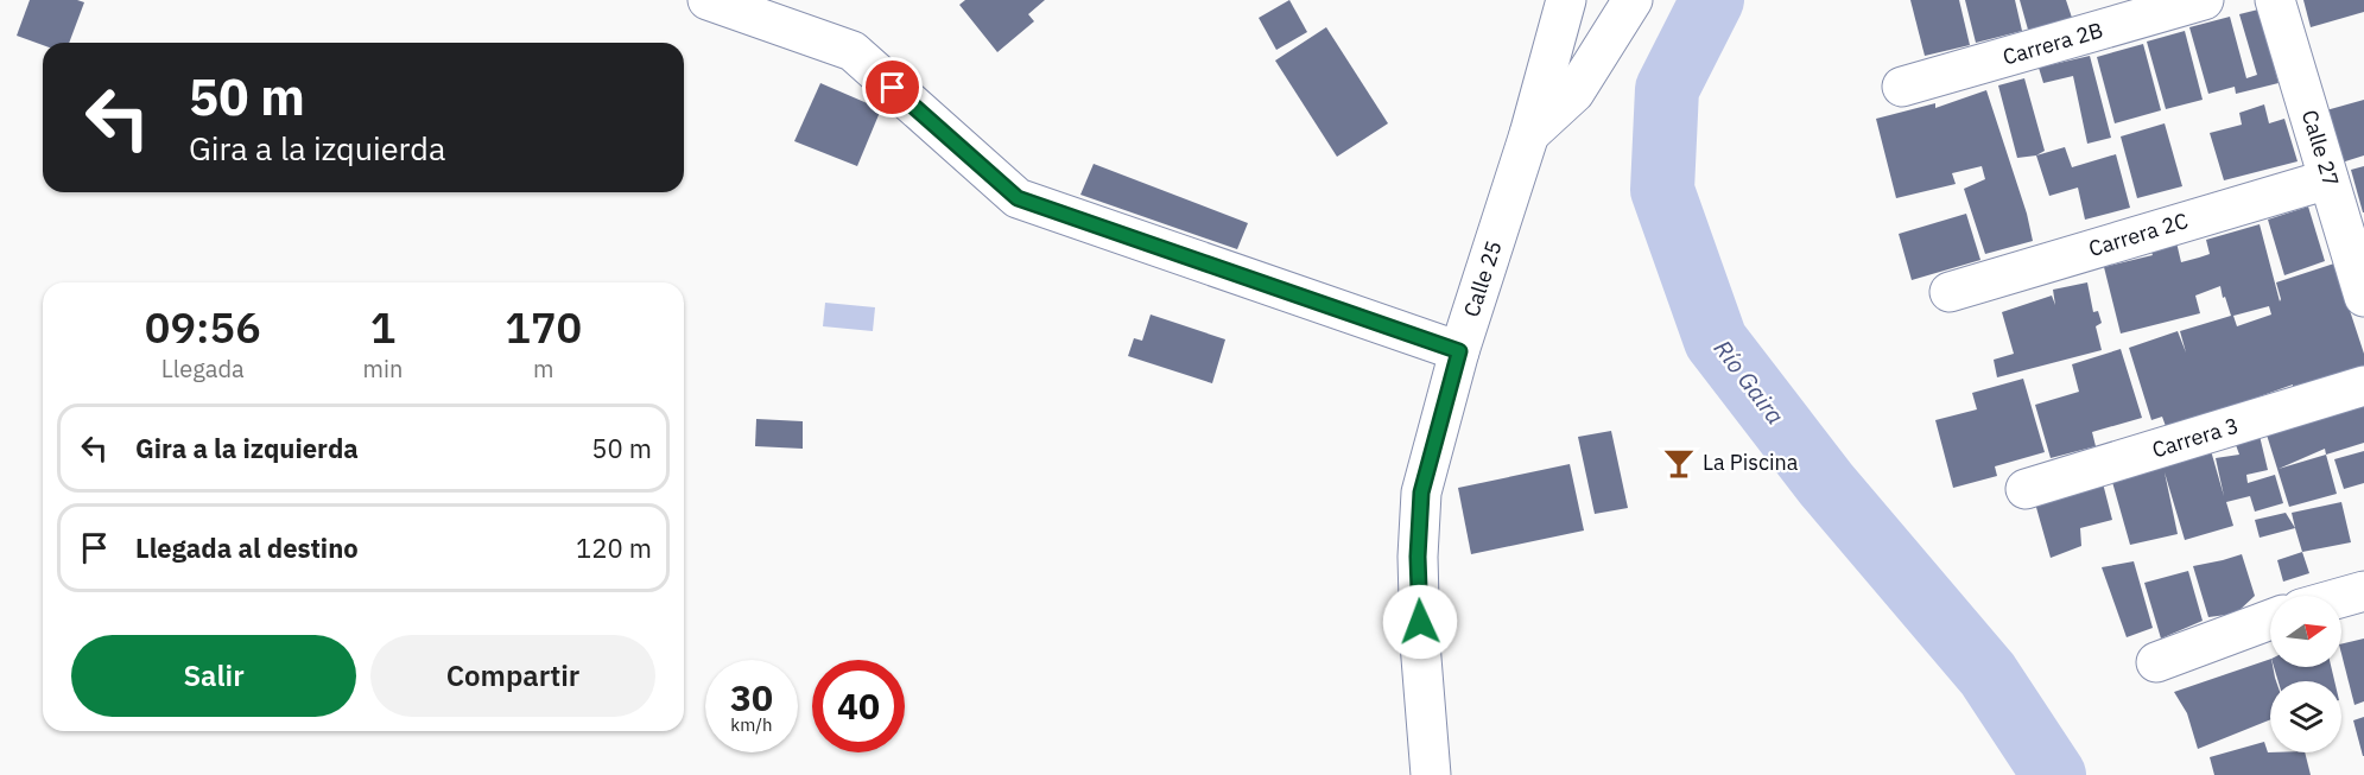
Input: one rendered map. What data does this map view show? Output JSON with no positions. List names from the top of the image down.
{
  "streets": {
    "street": [
      "Carrera 2B",
      "Calle 27",
      "Carrera 2C",
      "Calle 25",
      "Carrera 3"
    ]
  },
  "crossings": [
    ["Calle 27", "Carrera 2C"]
  ],
  "water": ["Río Gaira"],
  "places": {
    "bar": ["La Piscina"]
  },
  "north": "right",
  "page": {
    "turn": ["50 m", "Gira a la izquierda"],
    "eta": [
      "09:56",
      "Llegada",
      "1",
      "min",
      "170",
      "m"
    ],
    "list": [
      {
        "name": "Gira a la izquierda",
        "value": "50 m"
      },
      {
        "name": "Llegada al destino",
        "value": "120 m"
      }
    ],
    "buttons": ["Salir", "Compartir"],
    "speed": "30 km/h",
    "limit": "40"
  }
}
